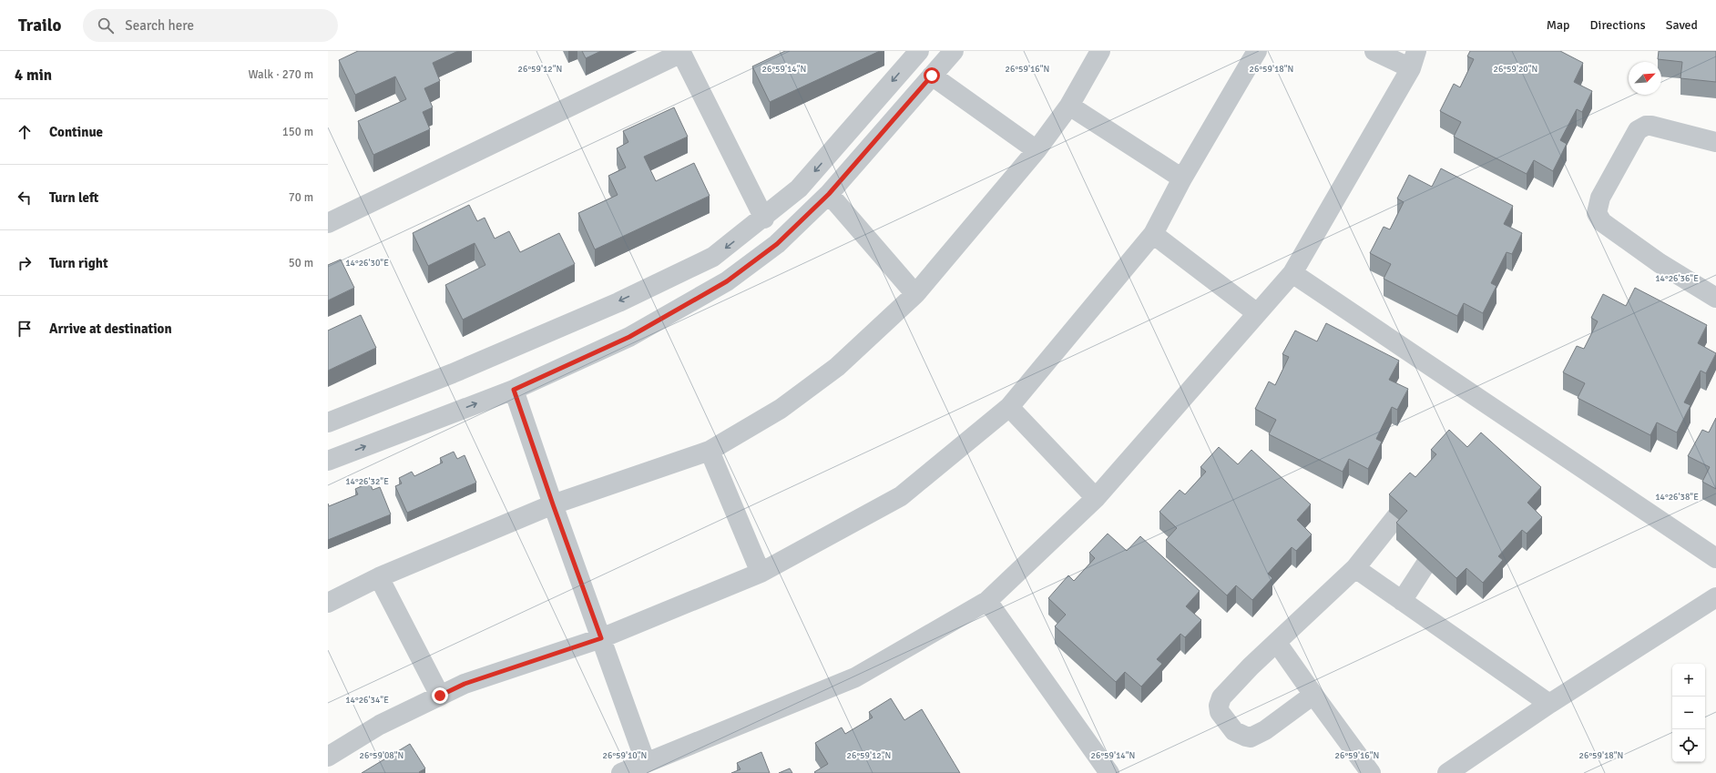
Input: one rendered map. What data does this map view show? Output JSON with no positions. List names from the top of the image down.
{
  "north": "top right",
  "page": {
    "header": "Trailo",
    "search": "Search here",
    "nav": ["Map", "Directions", "Saved"],
    "heading": ["4 min", "Walk · 270 m"],
    "list": [
      ["Continue", "150 m"],
      ["Turn left", "70 m"],
      ["Turn right", "50 m"],
      "Arrive at destination"
    ],
    "map_buttons": ["+", "−"]
  },
  "coordinates": [
    "26°59'12\"N",
    "26°59'14\"N",
    "26°59'16\"N",
    "26°59'18\"N",
    "26°59'20\"N",
    "14°26'30\"E",
    "14°26'36\"E",
    "14°26'32\"E",
    "14°26'38\"E",
    "14°26'34\"E",
    "26°59'08\"N",
    "26°59'10\"N"
  ]
}
